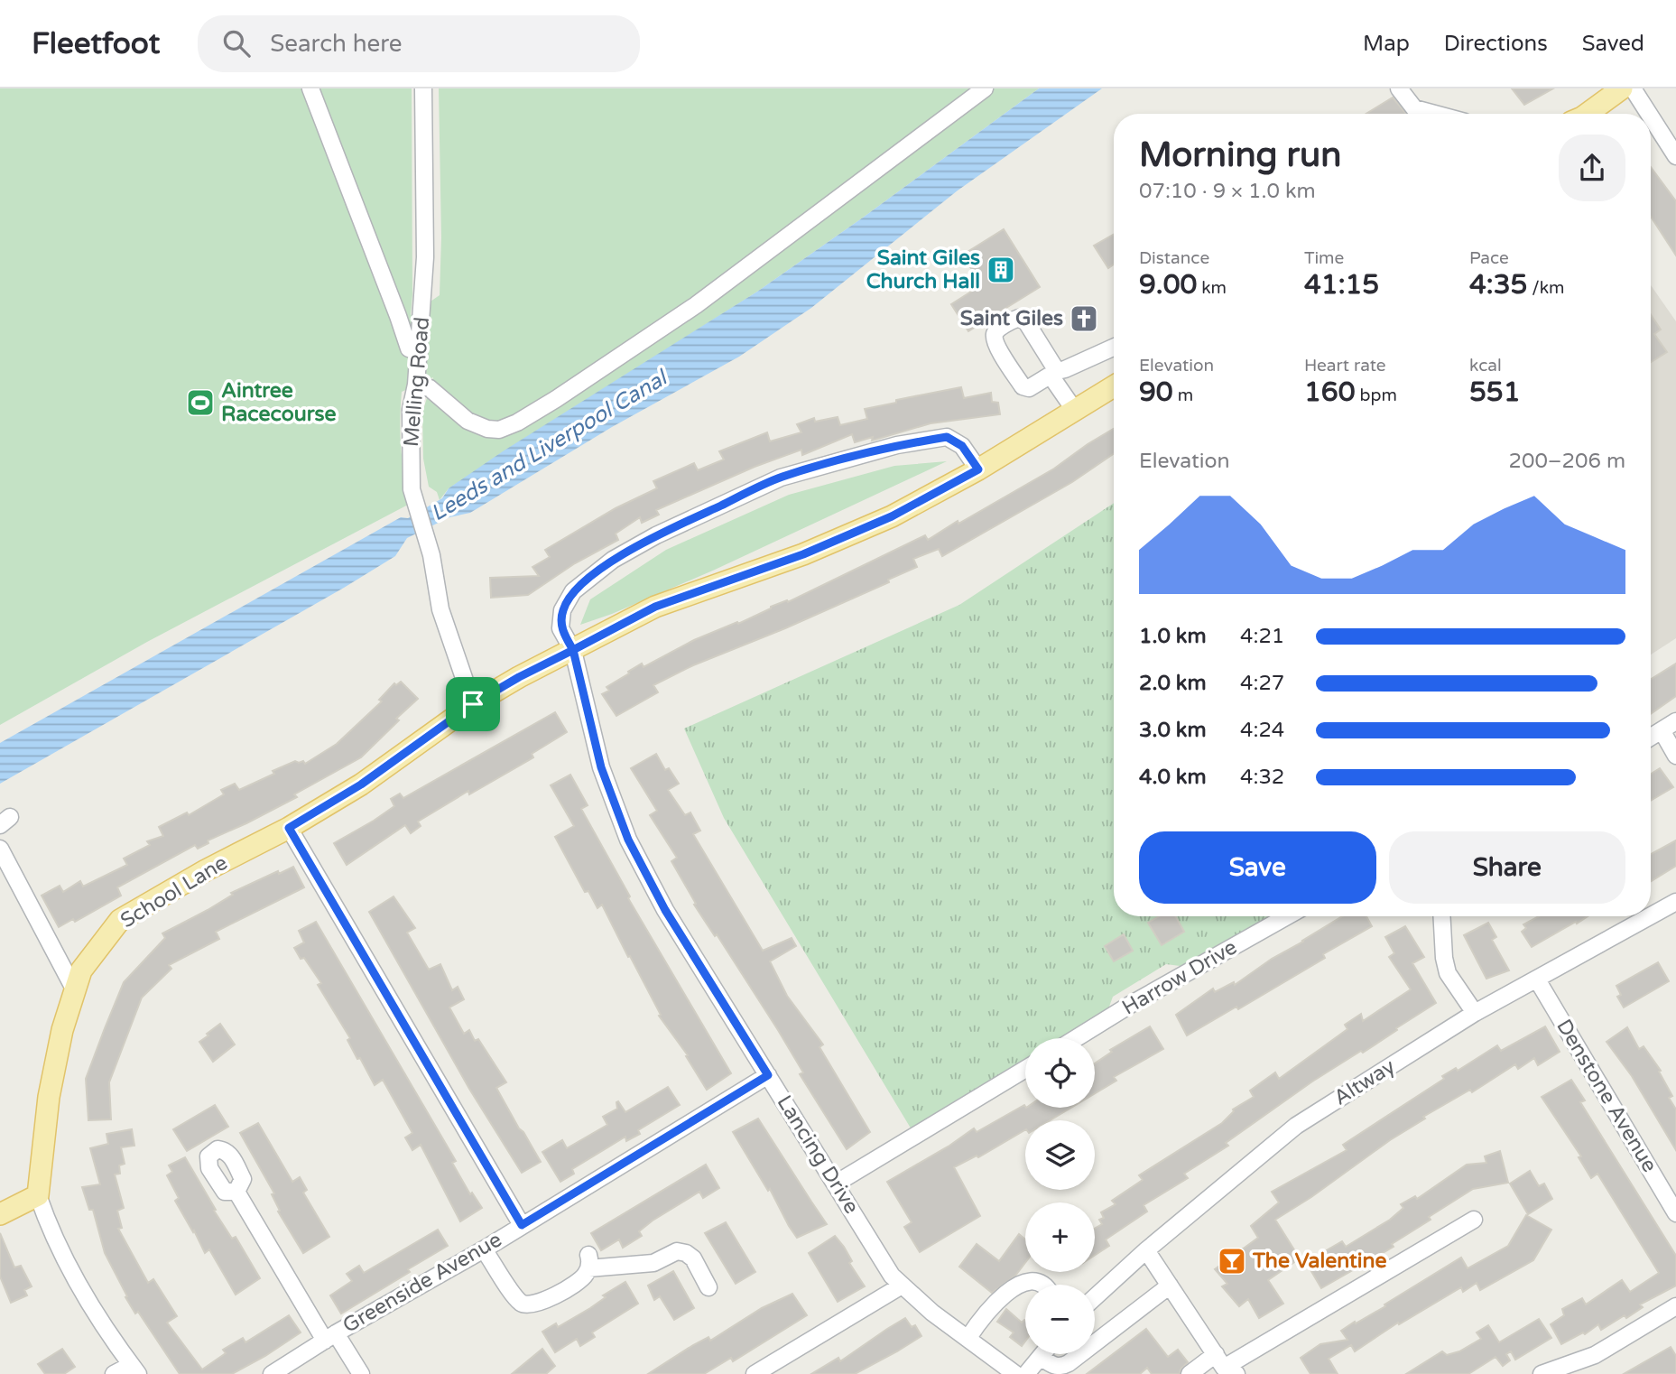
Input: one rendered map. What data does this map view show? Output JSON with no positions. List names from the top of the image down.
{
  "streets": {
    "main road": ["School Lane"],
    "street": [
      "Melling Road",
      "Harrow Drive",
      "Altway",
      "Denstone Avenue",
      "Lancing Drive",
      "Greenside Avenue"
    ]
  },
  "crossings": [
    ["Melling Road", "School Lane"],
    ["School Lane", "Lancing Drive"],
    ["Altway", "Denstone Avenue"],
    ["Lancing Drive", "Greenside Avenue"]
  ],
  "water": ["Leeds and Liverpool Canal"],
  "places": {
    "building": ["Saint Giles Church Hall"],
    "church": ["Saint Giles"],
    "sports": ["Aintree Racecourse"],
    "bar": ["The Valentine"]
  },
  "page": {
    "header": "Fleetfoot",
    "search": "Search here",
    "nav": ["Map", "Directions", "Saved"],
    "heading": ["Morning run", "07:10 · 9 × 1.0 km"],
    "stats": [
      ["Distance", "9.00 km"],
      ["Time", "41:15"],
      ["Pace", "4:35 /km"],
      ["Elevation", "90 m"],
      ["Heart rate", "160 bpm"],
      ["kcal", "551"]
    ],
    "chart": ["Elevation", "200–206 m"],
    "list": [
      {
        "name": "1.0 km",
        "note": "4:21"
      },
      {
        "name": "2.0 km",
        "note": "4:27"
      },
      {
        "name": "3.0 km",
        "note": "4:24"
      },
      {
        "name": "4.0 km",
        "note": "4:32"
      }
    ],
    "buttons": ["Save", "Share"],
    "map_buttons": ["+", "−"]
  }
}
